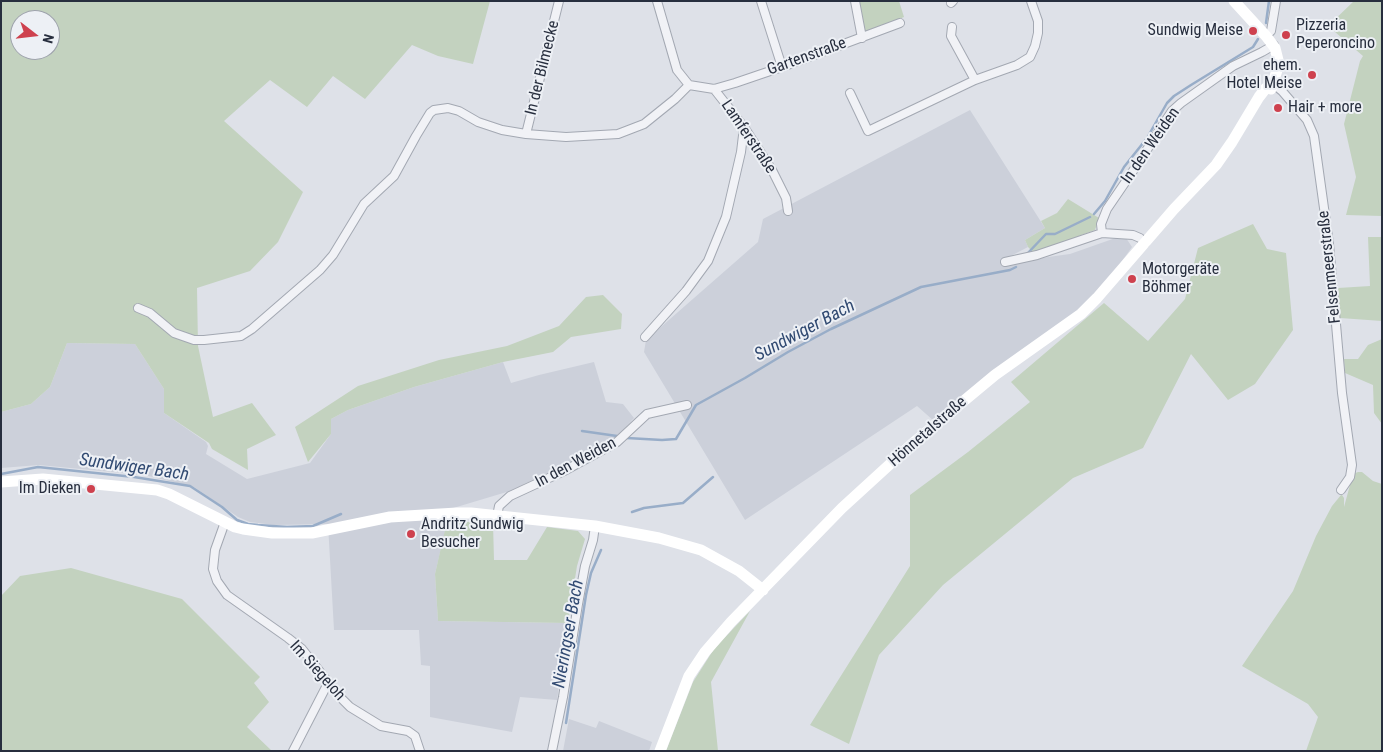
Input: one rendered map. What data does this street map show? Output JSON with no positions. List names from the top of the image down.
{
  "streets": {
    "main road": ["Hönnetalstraße"],
    "street": [
      "Gartenstraße",
      "In der Bilmecke",
      "Lamferstraße",
      "In den Weiden",
      "Felsenmeerstraße",
      "Im Siegeloh"
    ]
  },
  "crossings": [
    ["Gartenstraße", "Lamferstraße"],
    ["In den Weiden", "Hönnetalstraße"],
    ["Felsenmeerstraße", "Hönnetalstraße"]
  ],
  "water": ["Sundwiger Bach", "Nieringser Bach"],
  "places": [
    "Sundwig Meise",
    "Pizzeria Peperoncino",
    "ehem. Hotel Meise",
    "Hair + more",
    "Motorgeräte Böhmer",
    "Im Dieken",
    "Andritz Sundwig Besucher"
  ],
  "north": "right"
}
